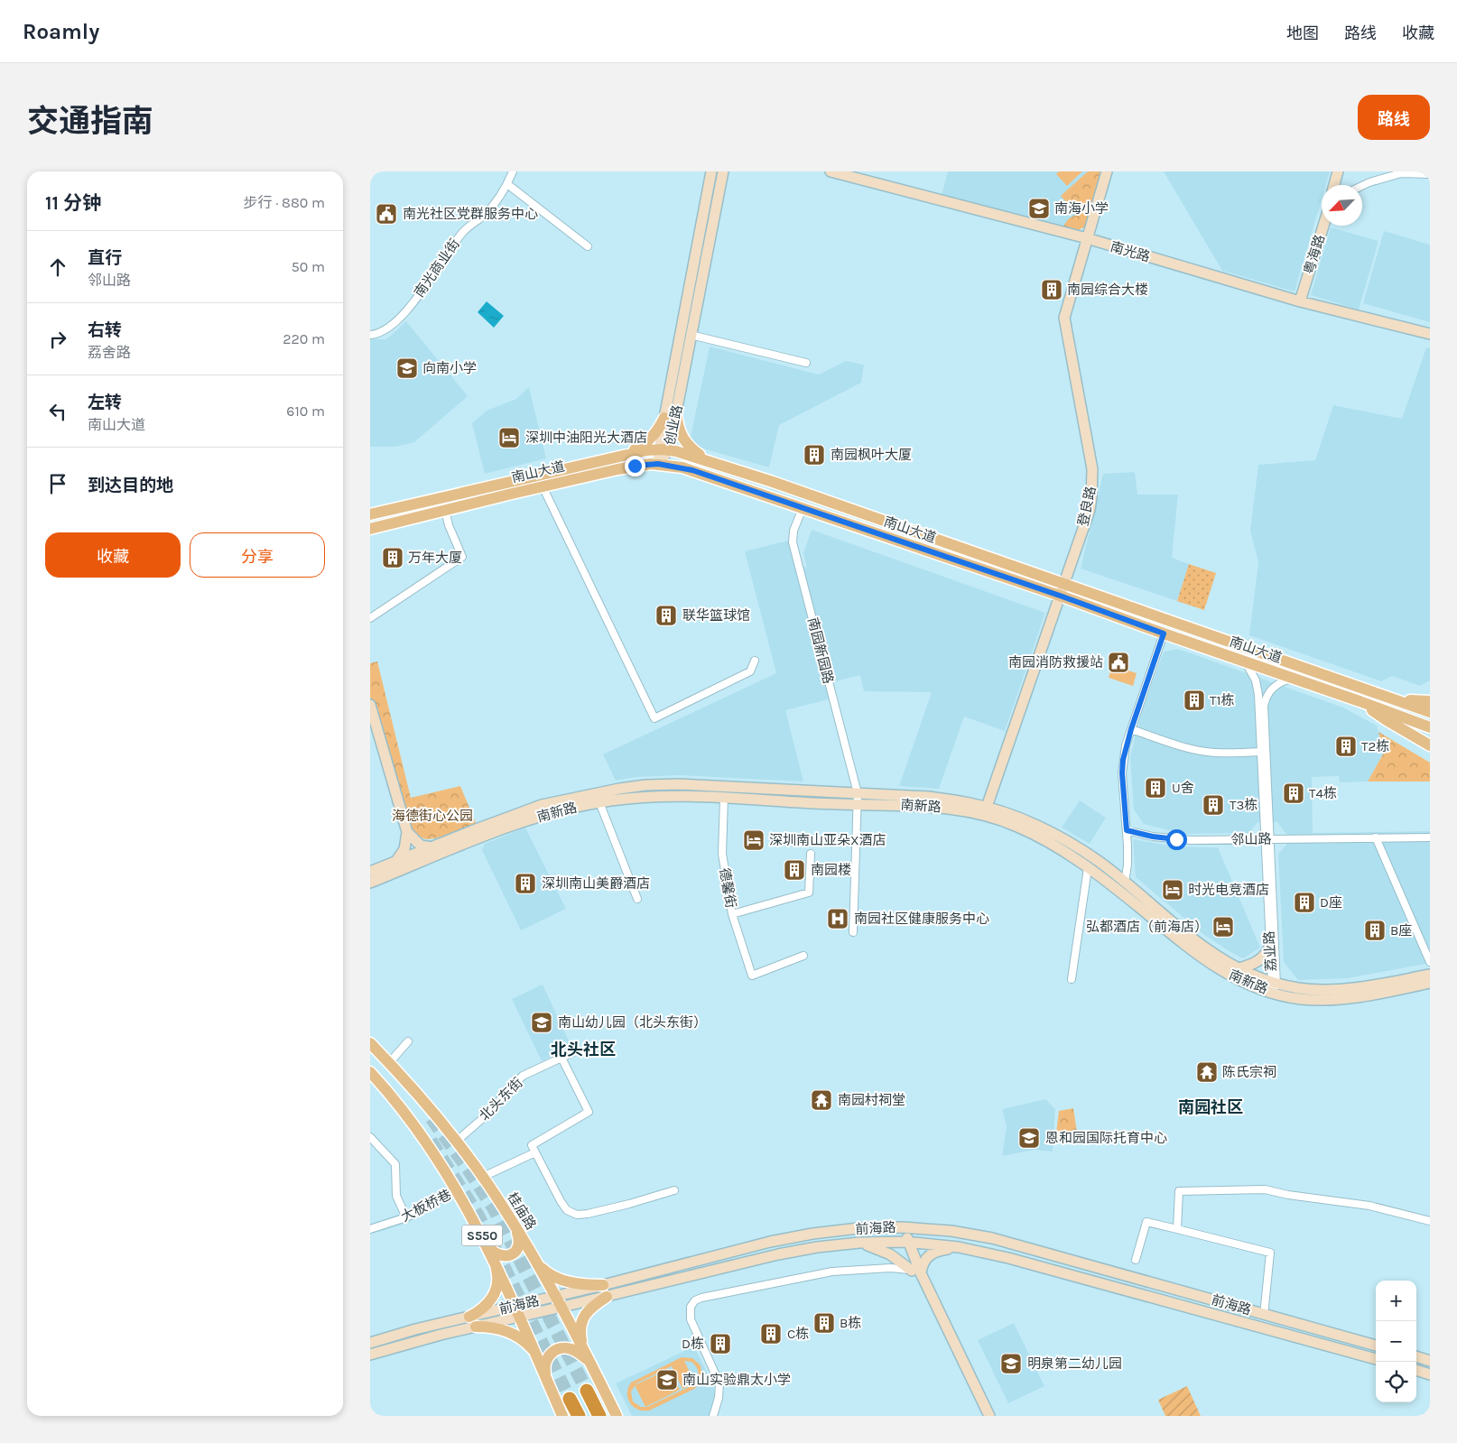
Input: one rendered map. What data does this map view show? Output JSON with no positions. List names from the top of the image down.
{
  "streets": {
    "main road": [
      "南光路",
      "粤海路",
      "创业路",
      "南山大道",
      "登良路",
      "南新路",
      "桂庙路",
      "前海路",
      "S550"
    ],
    "street": [
      "南光商业街",
      "南园新园路",
      "邻山路",
      "德馨街",
      "荔业路",
      "北头东街",
      "大板桥巷"
    ]
  },
  "crossings": [
    ["南光路", "粤海路"],
    ["南光路", "登良路"],
    ["创业路", "南山大道"],
    ["南山大道", "登良路"],
    ["南山大道", "南园新园路"],
    ["南山大道", "荔业路"],
    ["登良路", "南新路"],
    ["南园新园路", "南新路"],
    ["南新路", "德馨街"],
    ["南新路", "荔业路"],
    ["邻山路", "荔业路"],
    ["北头东街", "桂庙路"],
    ["大板桥巷", "S550"],
    ["桂庙路", "前海路"],
    ["前海路", "S550"]
  ],
  "districts": ["北头社区", "南园社区"],
  "parks": ["海德街心公园"],
  "places": {
    "school or university": [
      "南海小学",
      "向南小学",
      "南山幼儿园（北头东街）",
      "恩和园国际托育中心",
      "明泉第二幼儿园",
      "南山实验鼎太小学"
    ],
    "public building": ["南光社区党群服务中心", "南园消防救援站"],
    "building": [
      "南园综合大楼",
      "南园枫叶大厦",
      "万年大厦",
      "联华篮球馆",
      "T1栋",
      "T2栋",
      "U舍",
      "T4栋",
      "T3栋",
      "南园楼",
      "深圳南山美爵酒店",
      "D座",
      "B座",
      "B栋",
      "C栋",
      "D栋"
    ],
    "hotel": [
      "深圳中油阳光大酒店",
      "深圳南山亚朵X酒店",
      "时光电竞酒店",
      "弘都酒店（前海店）"
    ],
    "hospital": ["南园社区健康服务中心"],
    "temple": ["陈氏宗祠", "南园村祠堂"]
  },
  "north": "bottom left",
  "page": {
    "header": "Roamly",
    "nav": ["地图", "路线", "收藏"],
    "title": "交通指南",
    "buttons": [
      "路线",
      ["收藏", "分享"]
    ],
    "heading": ["11 分钟", "步行 · 880 m"],
    "list": [
      ["直行", "邻山路", "50 m"],
      ["右转", "荔舍路", "220 m"],
      ["左转", "南山大道", "610 m"],
      "到达目的地"
    ],
    "map_buttons": ["+", "−"]
  }
}
